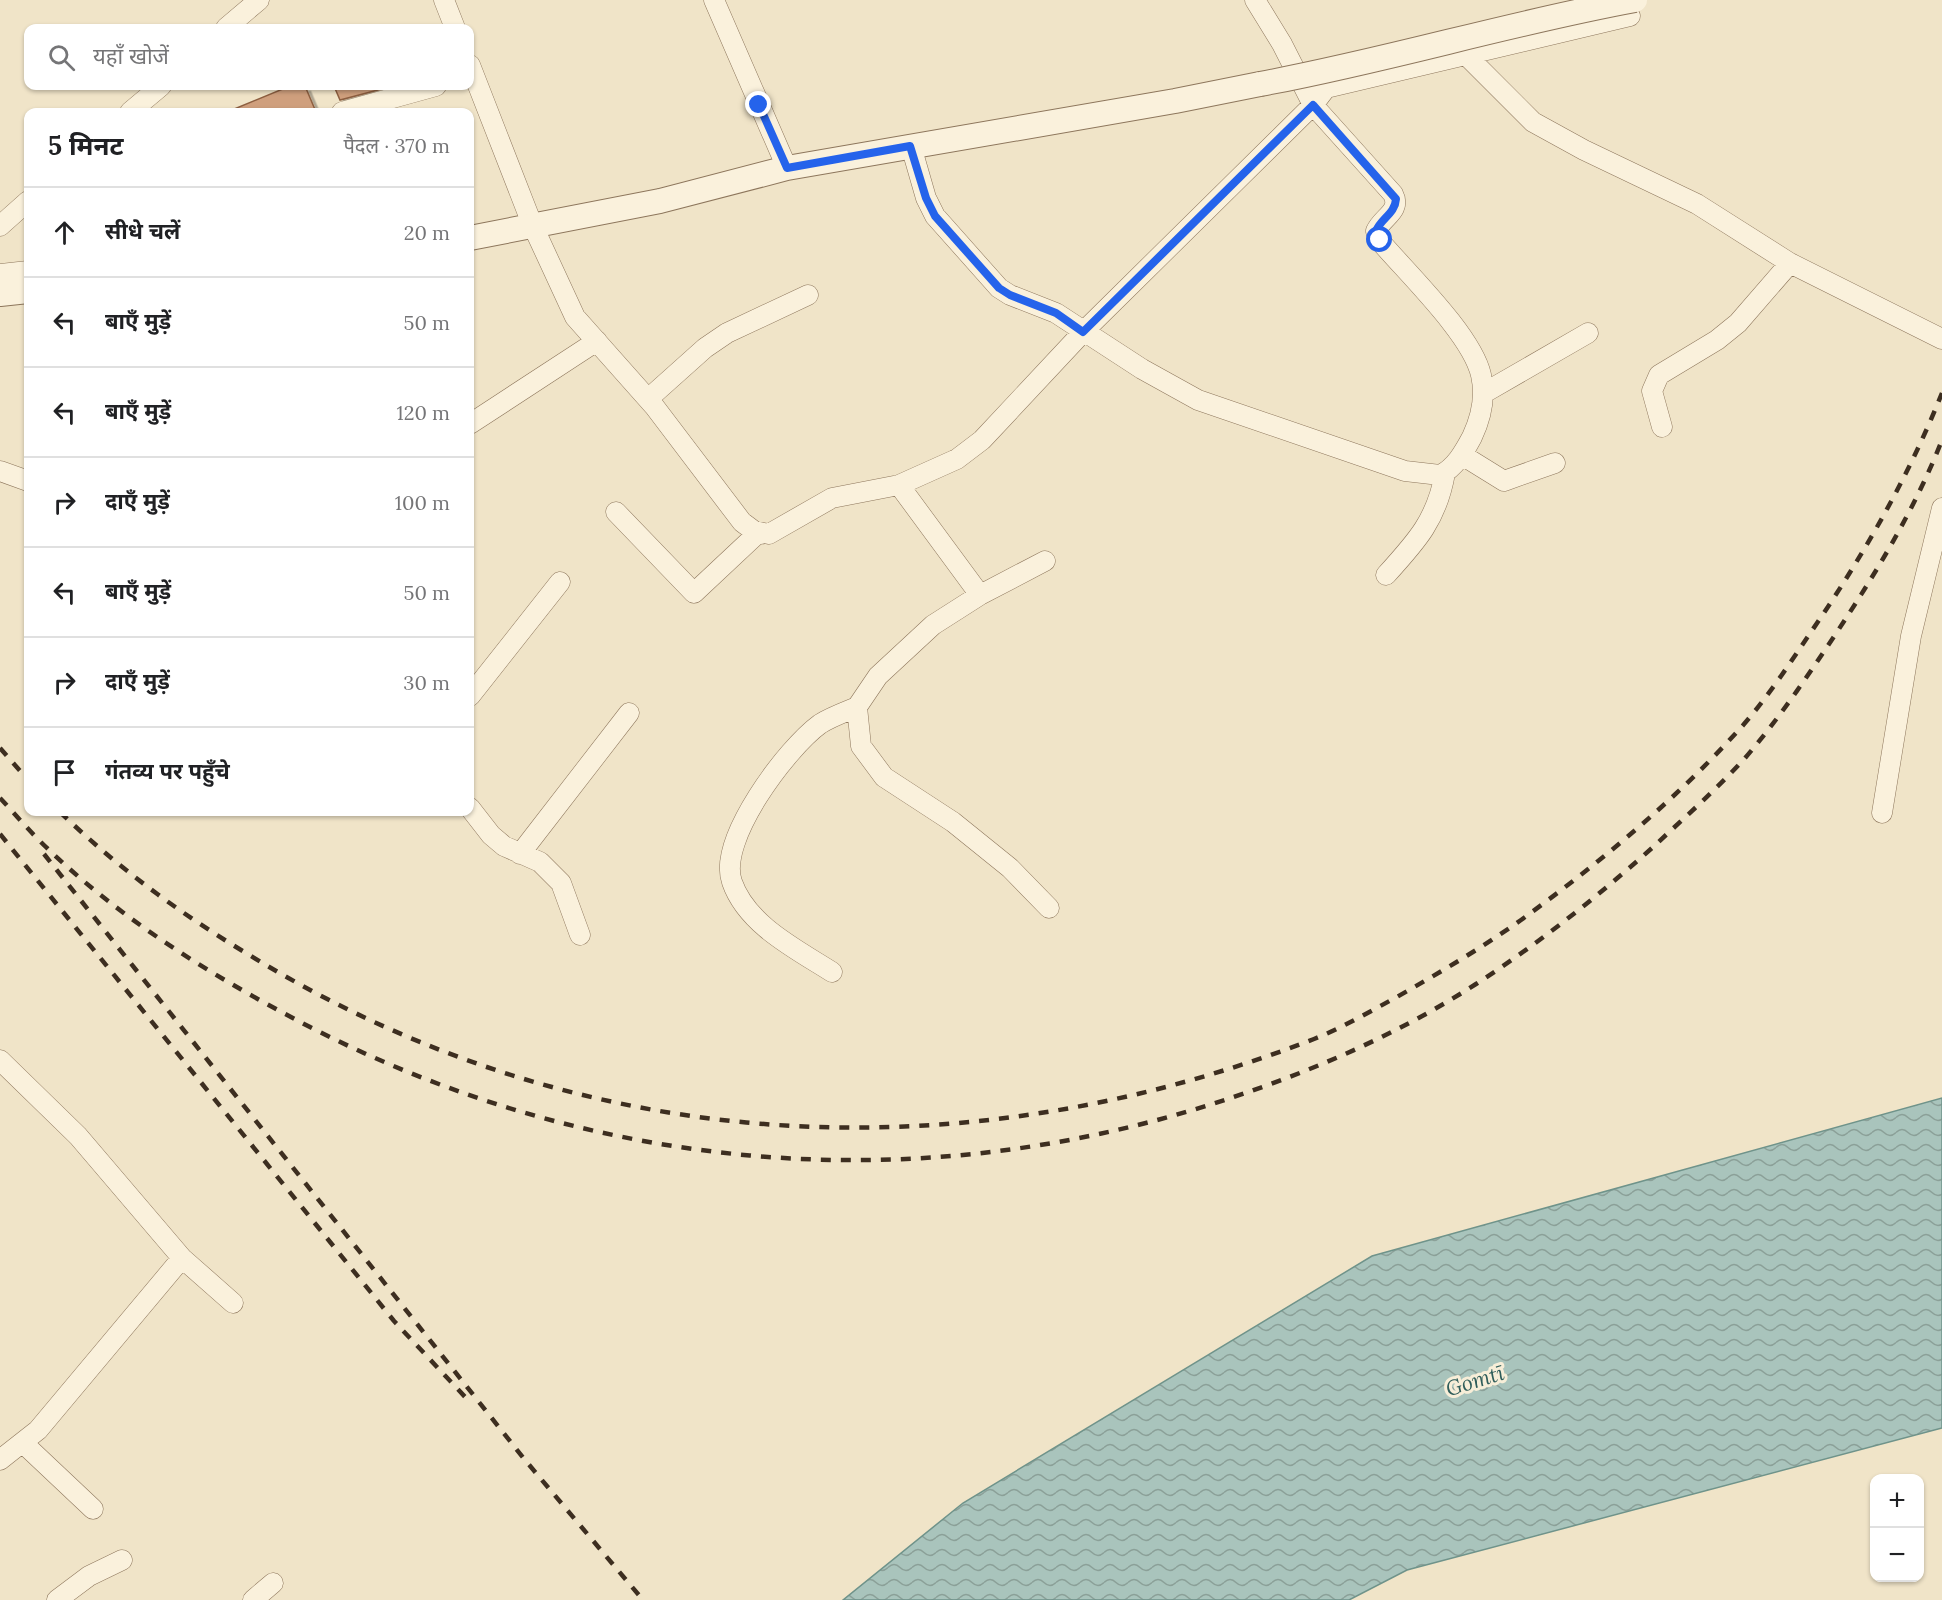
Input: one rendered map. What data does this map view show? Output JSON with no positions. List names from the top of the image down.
{
  "water": ["Gomtī"],
  "page": {
    "search": "यहाँ खोजें",
    "heading": ["5 मिनट", "पैदल · 370 m"],
    "list": [
      ["सीधे चलें", "20 m"],
      ["बाएँ मुड़ें", "50 m"],
      ["बाएँ मुड़ें", "120 m"],
      ["दाएँ मुड़ें", "100 m"],
      ["बाएँ मुड़ें", "50 m"],
      ["दाएँ मुड़ें", "30 m"],
      "गंतव्य पर पहुँचे"
    ],
    "map_buttons": ["+", "−"]
  }
}
